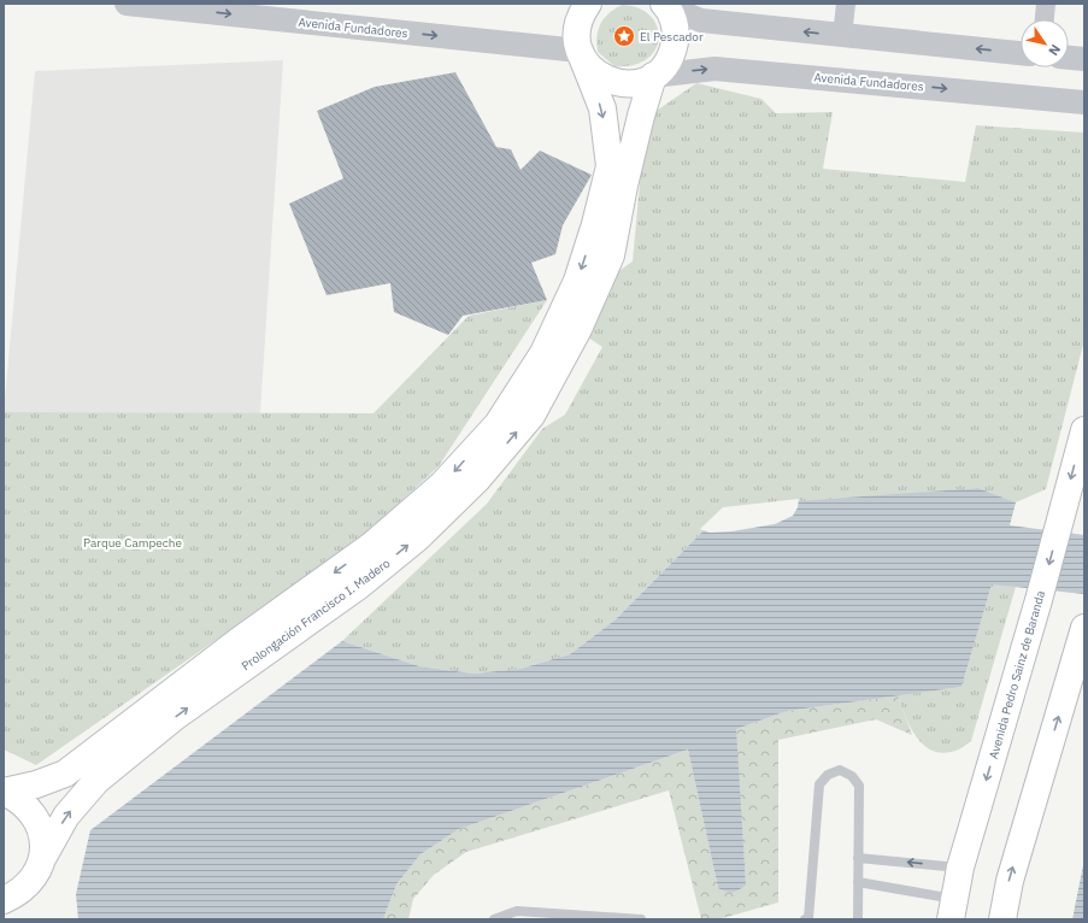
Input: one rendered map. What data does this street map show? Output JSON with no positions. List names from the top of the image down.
{
  "streets": {
    "main road": ["Prolongación Francisco I. Madero", "Avenida Pedro Sainz de Baranda"],
    "street": ["Avenida Fundadores"]
  },
  "crossings": [
    ["Avenida Fundadores", "Prolongación Francisco I. Madero"]
  ],
  "parks": ["Parque Campeche"],
  "places": {
    "place": ["El Pescador"]
  },
  "north": "bottom right"
}
